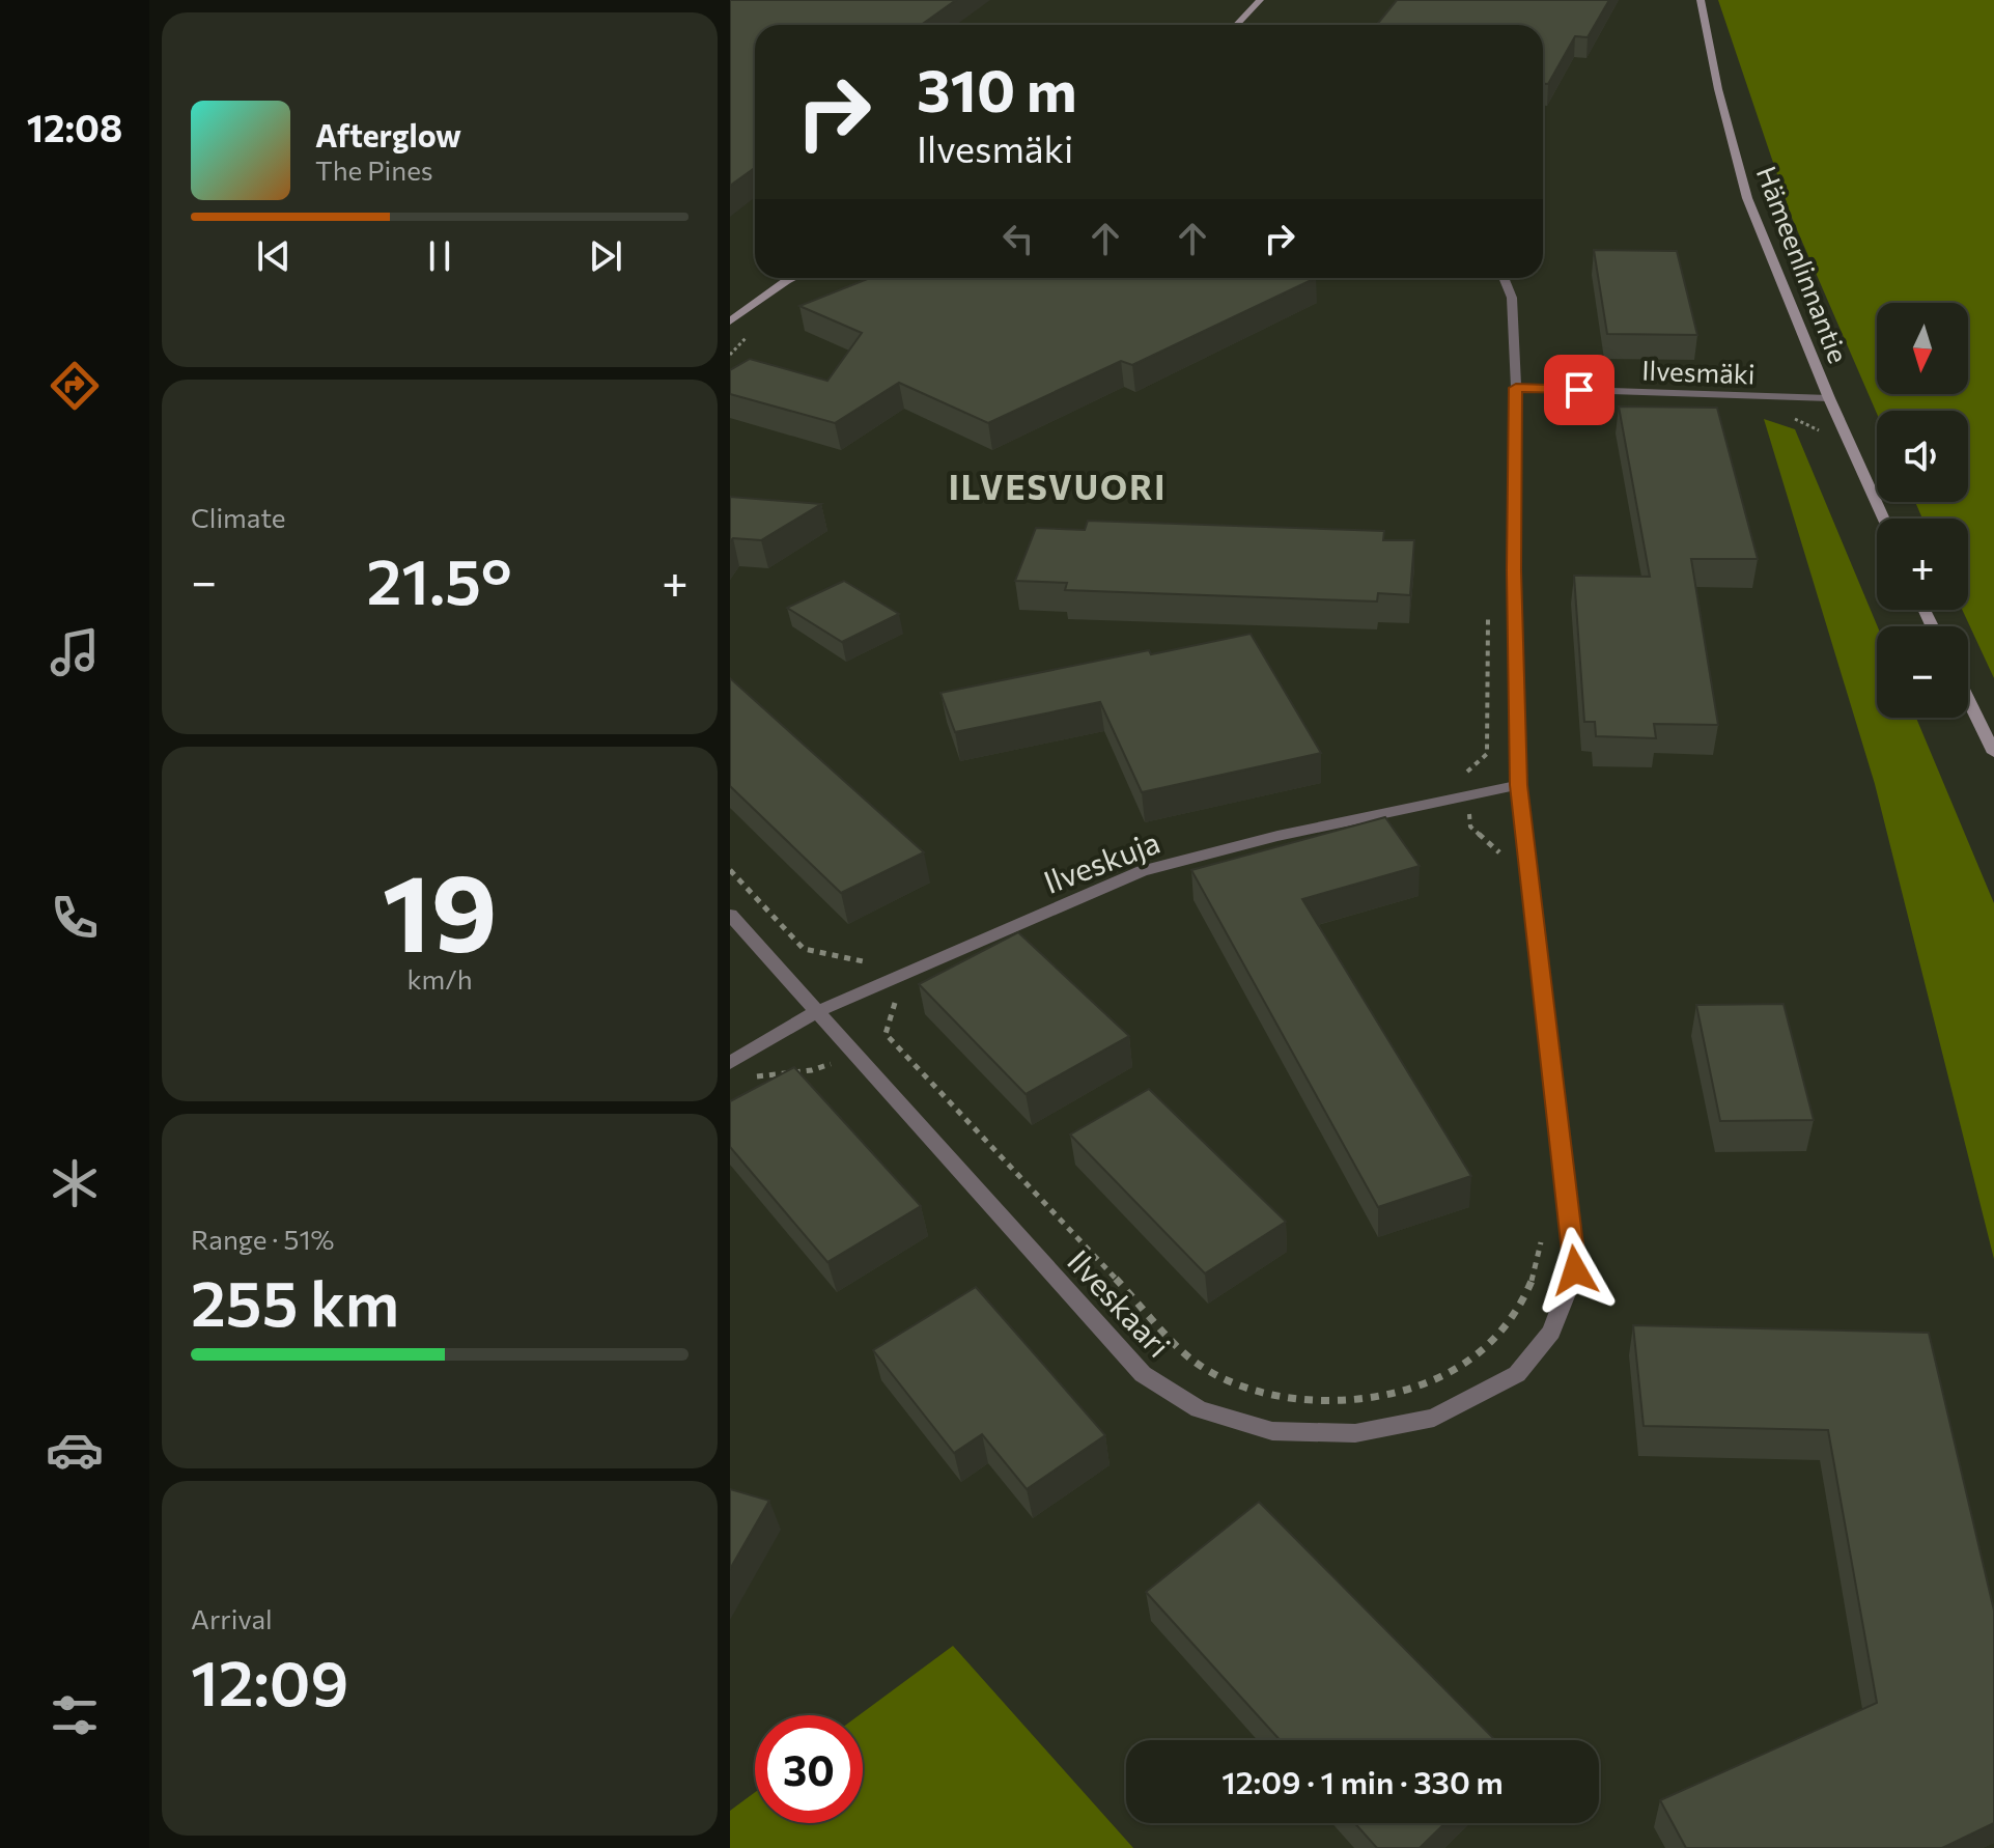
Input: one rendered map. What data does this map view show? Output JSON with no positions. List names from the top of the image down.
{
  "streets": {
    "main road": ["Hämeenlinnantie"],
    "street": ["Ilvesmäki", "Ilveskuja", "Ilveskaari"]
  },
  "crossings": [
    ["Hämeenlinnantie", "Ilvesmäki"],
    ["Ilvesmäki", "Ilveskaari"],
    ["Ilveskuja", "Ilveskaari"]
  ],
  "districts": ["ILVESVUORI"],
  "north": "bottom",
  "page": {
    "tabs": "12:08",
    "turn": ["310 m", "Ilvesmäki"],
    "song": ["Afterglow", "The Pines"],
    "map_buttons": ["+", "−"],
    "tile": [
      "Climate",
      ["19", "km/h"],
      ["Range · 51%", "255 km"],
      ["Arrival", "12:09"]
    ],
    "heat": ["−", "21.5°", "+"],
    "limit": "30",
    "trip": "12:09 · 1 min · 330 m"
  }
}
